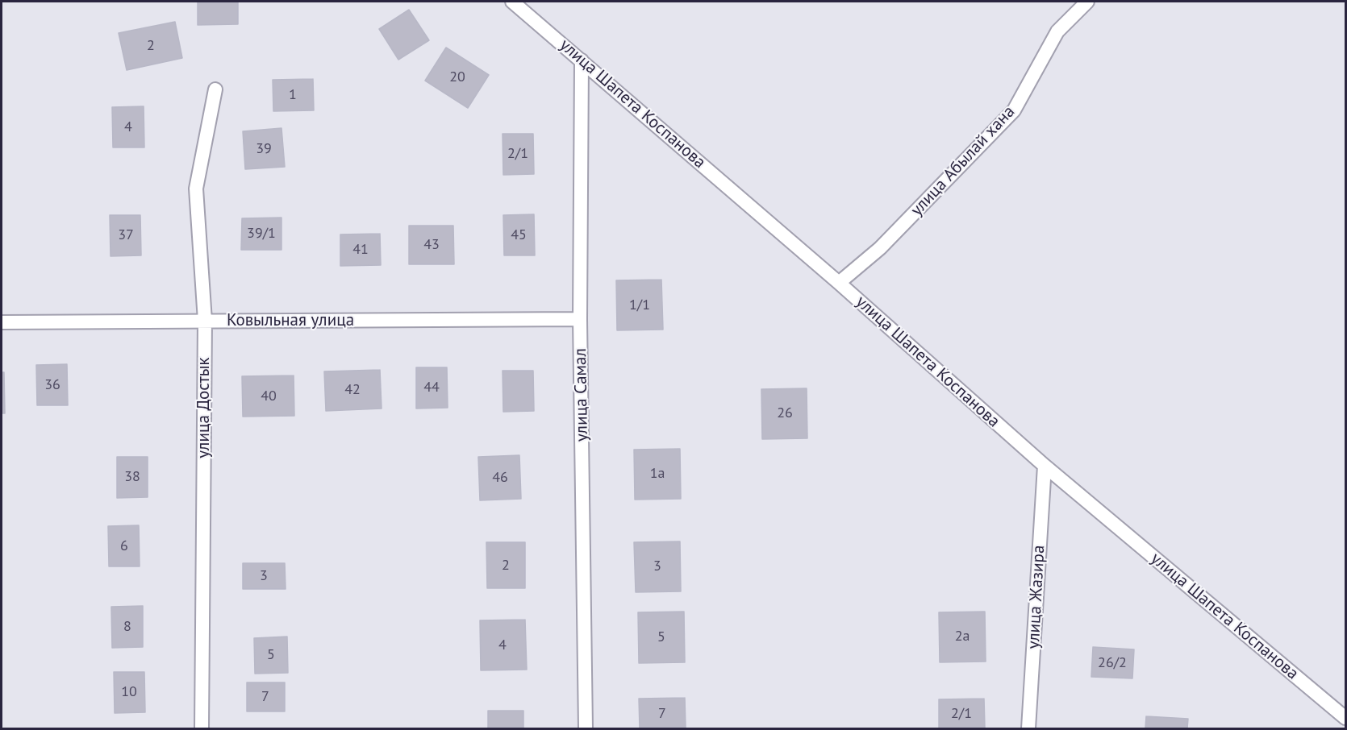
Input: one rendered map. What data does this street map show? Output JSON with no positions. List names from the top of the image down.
{
  "streets": {
    "street": [
      "улица Шапета Коспанова",
      "улица Абылай хана",
      "Ковыльная улица",
      "улица Самал",
      "улица Достык",
      "улица Жазира"
    ]
  },
  "crossings": [
    ["улица Шапета Коспанова", "улица Абылай хана"],
    ["улица Шапета Коспанова", "улица Самал"],
    ["улица Шапета Коспанова", "улица Жазира"],
    ["Ковыльная улица", "улица Самал"],
    ["Ковыльная улица", "улица Достык"]
  ],
  "house_numbers": [
    "2",
    "20",
    "1",
    "4",
    "39",
    "2/1",
    "39/1",
    "37",
    "45",
    "43",
    "41",
    "1/1",
    "36",
    "44",
    "42",
    "40",
    "26",
    "1а",
    "38",
    "46",
    "6",
    "2",
    "3",
    "3",
    "8",
    "2а",
    "5",
    "4",
    "5",
    "26/2",
    "10",
    "7",
    "7",
    "2/1"
  ]
}
